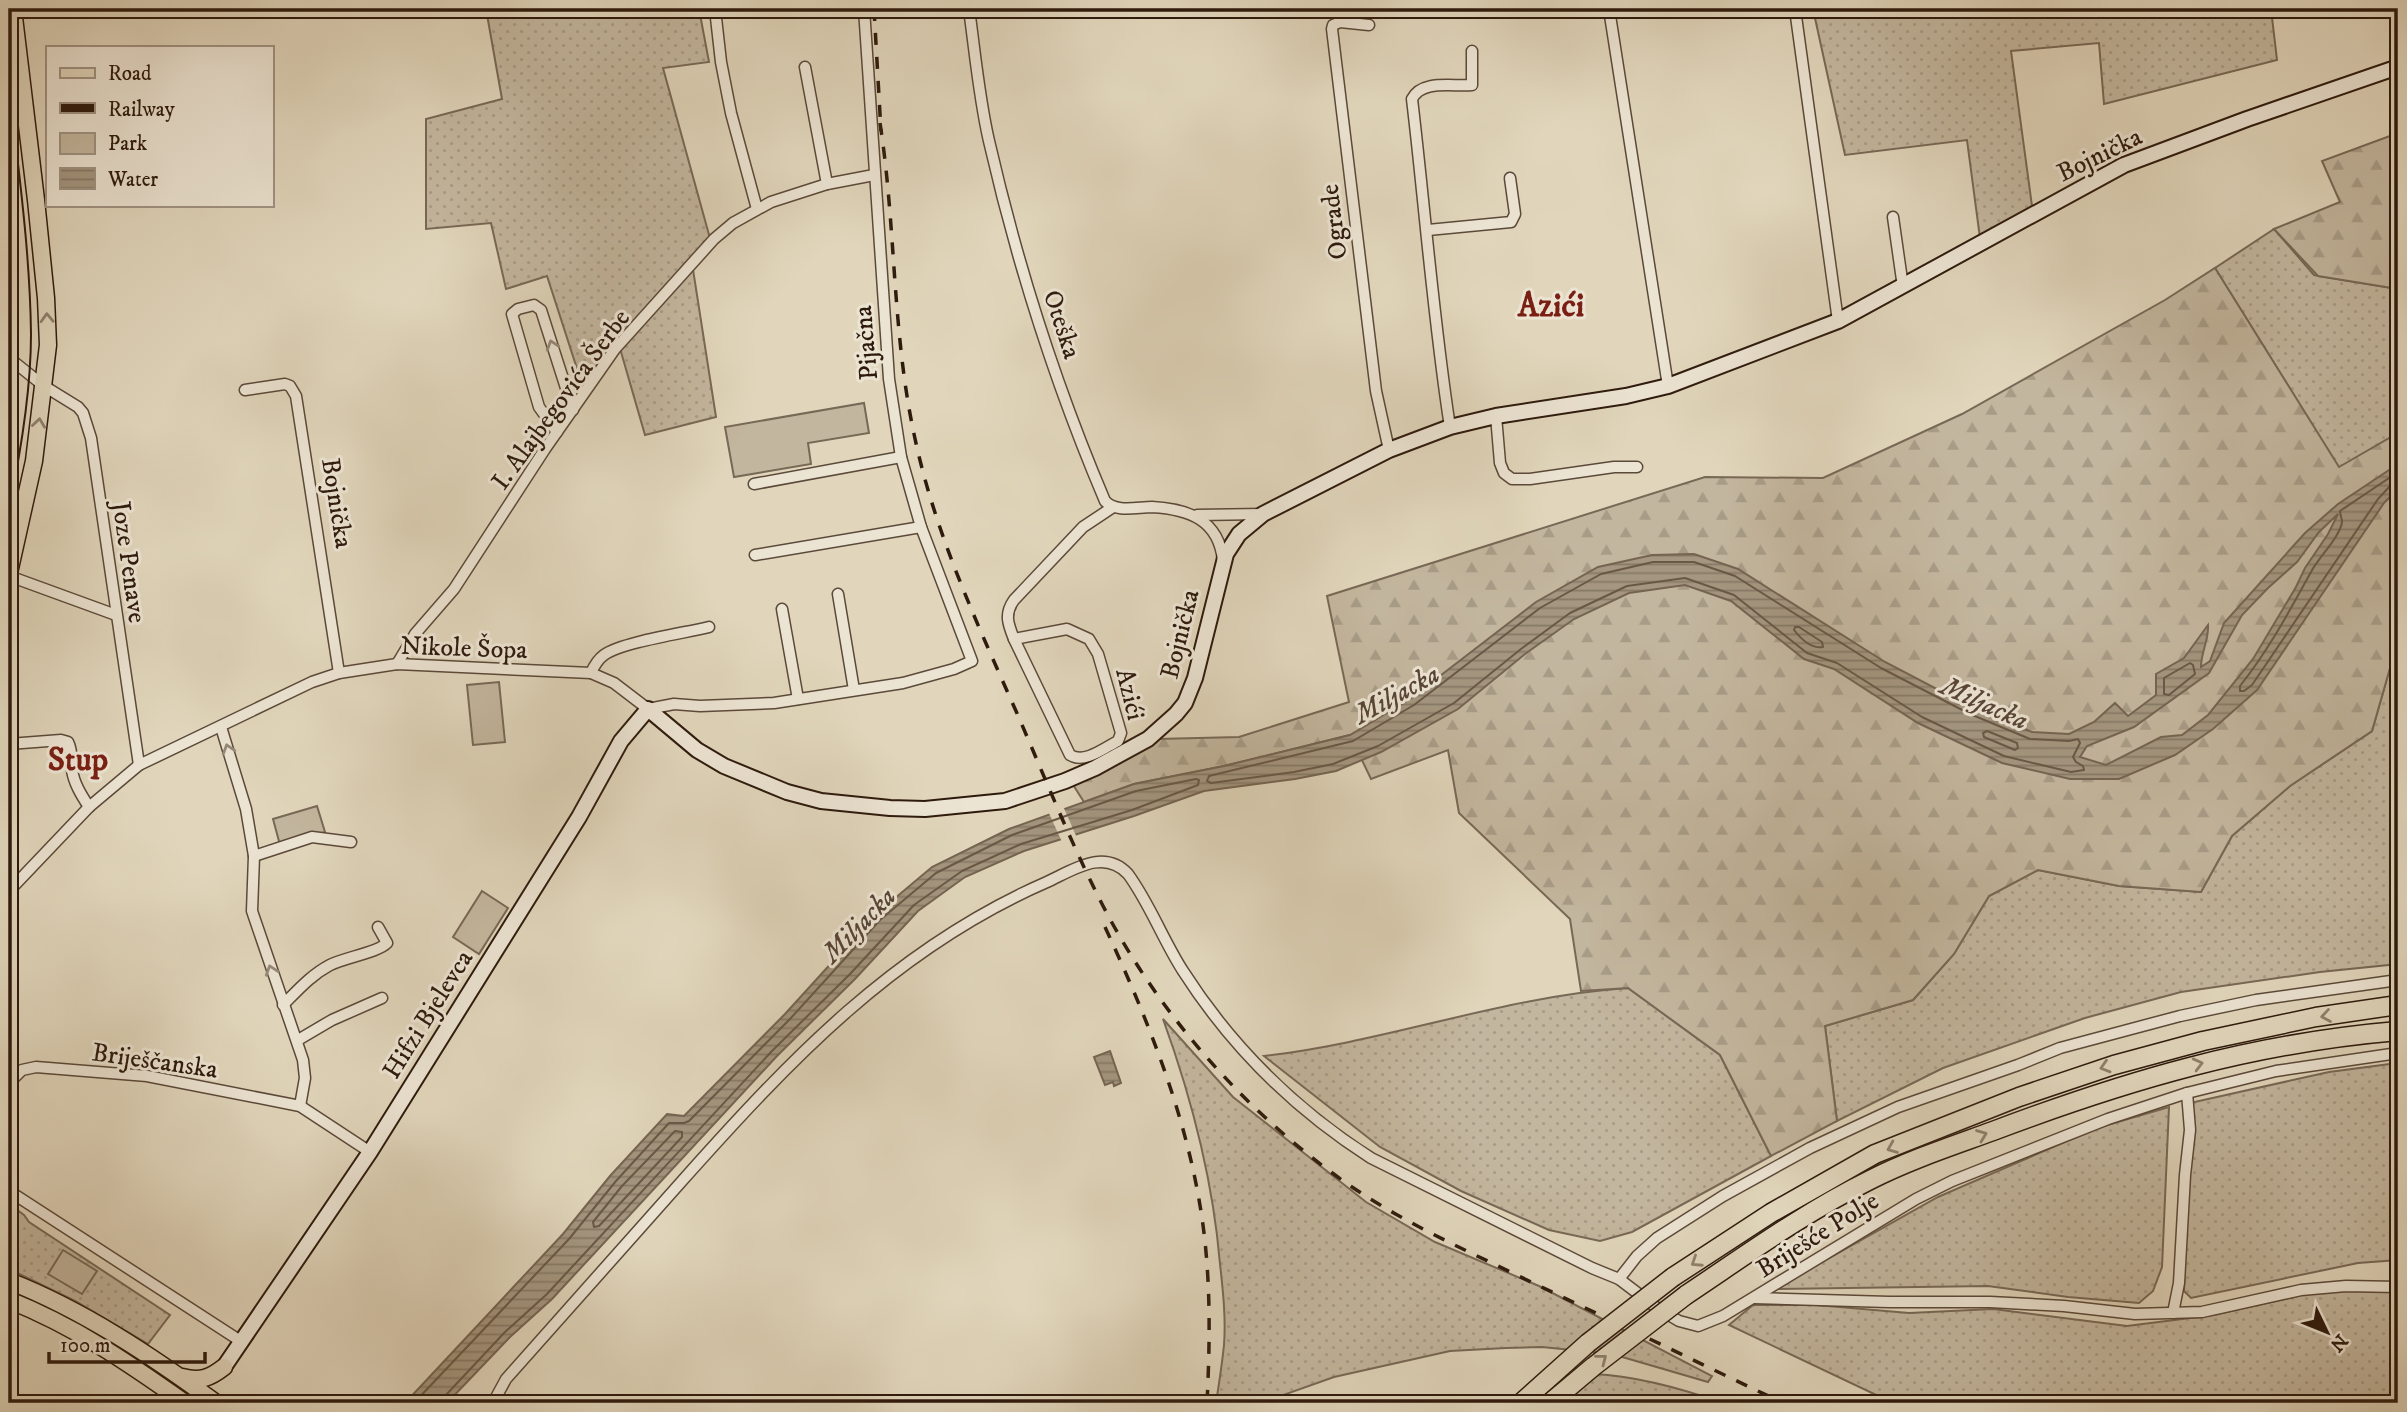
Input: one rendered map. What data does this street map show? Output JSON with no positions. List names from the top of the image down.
{
  "streets": {
    "main road": ["Bojnička", "Hifzi Bjelevca"],
    "street": [
      "Ograde",
      "Oteška",
      "Pijačna",
      "I. Alajbegovića Šerbe",
      "Joze Penave",
      "Nikole Šopa",
      "Azići",
      "Briješčanska",
      "Briješće Polje"
    ]
  },
  "crossings": [
    ["Bojnička", "Ograde"],
    ["Bojnička", "Nikole Šopa"],
    ["Bojnička", "Hifzi Bjelevca"],
    ["Oteška", "Azići"],
    ["Pijačna", "I. Alajbegovića Šerbe"],
    ["I. Alajbegovića Šerbe", "Nikole Šopa"],
    ["Joze Penave", "Nikole Šopa"],
    ["Nikole Šopa", "Hifzi Bjelevca"]
  ],
  "districts": ["Azići", "Stup"],
  "water": ["Miljacka"],
  "legend": [
    "Road",
    "Railway",
    "Park",
    "Water"
  ],
  "scale_bar": "100 m",
  "north": "bottom right"
}
